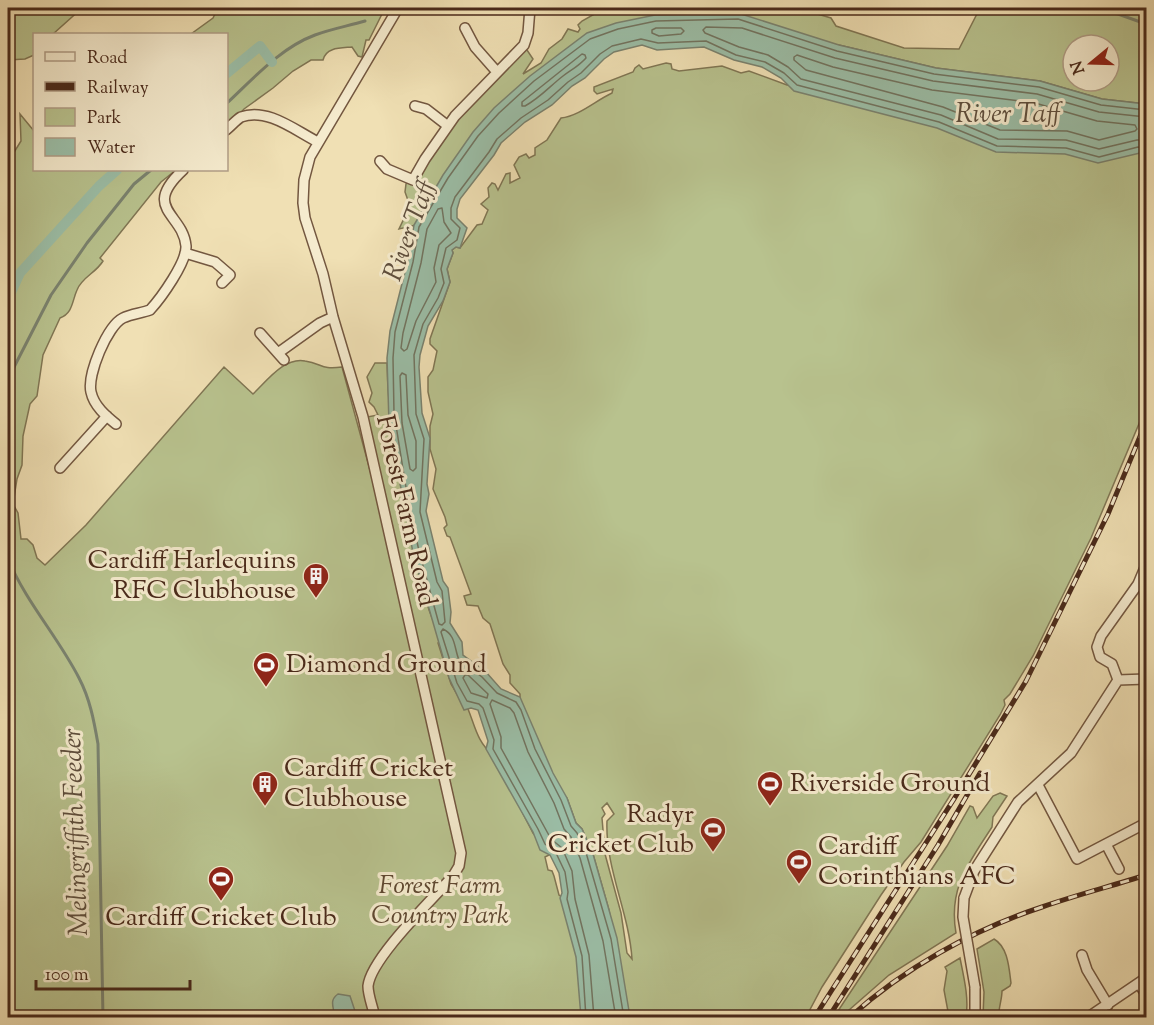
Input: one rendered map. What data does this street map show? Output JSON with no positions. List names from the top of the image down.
{
  "streets": {
    "street": ["Forest Farm Road"]
  },
  "water": ["River Taff", "Melingriffith Feeder"],
  "parks": ["Forest Farm Country Park"],
  "places": {
    "building": ["Cardiff Harlequins RFC Clubhouse", "Cardiff Cricket Clubhouse"],
    "sports": [
      "Diamond Ground",
      "Riverside Ground",
      "Radyr Cricket Club",
      "Cardiff Corinthians AFC",
      "Cardiff Cricket Club"
    ]
  },
  "legend": [
    "Road",
    "Railway",
    "Park",
    "Water"
  ],
  "scale_bar": "100 m",
  "north": "left"
}
